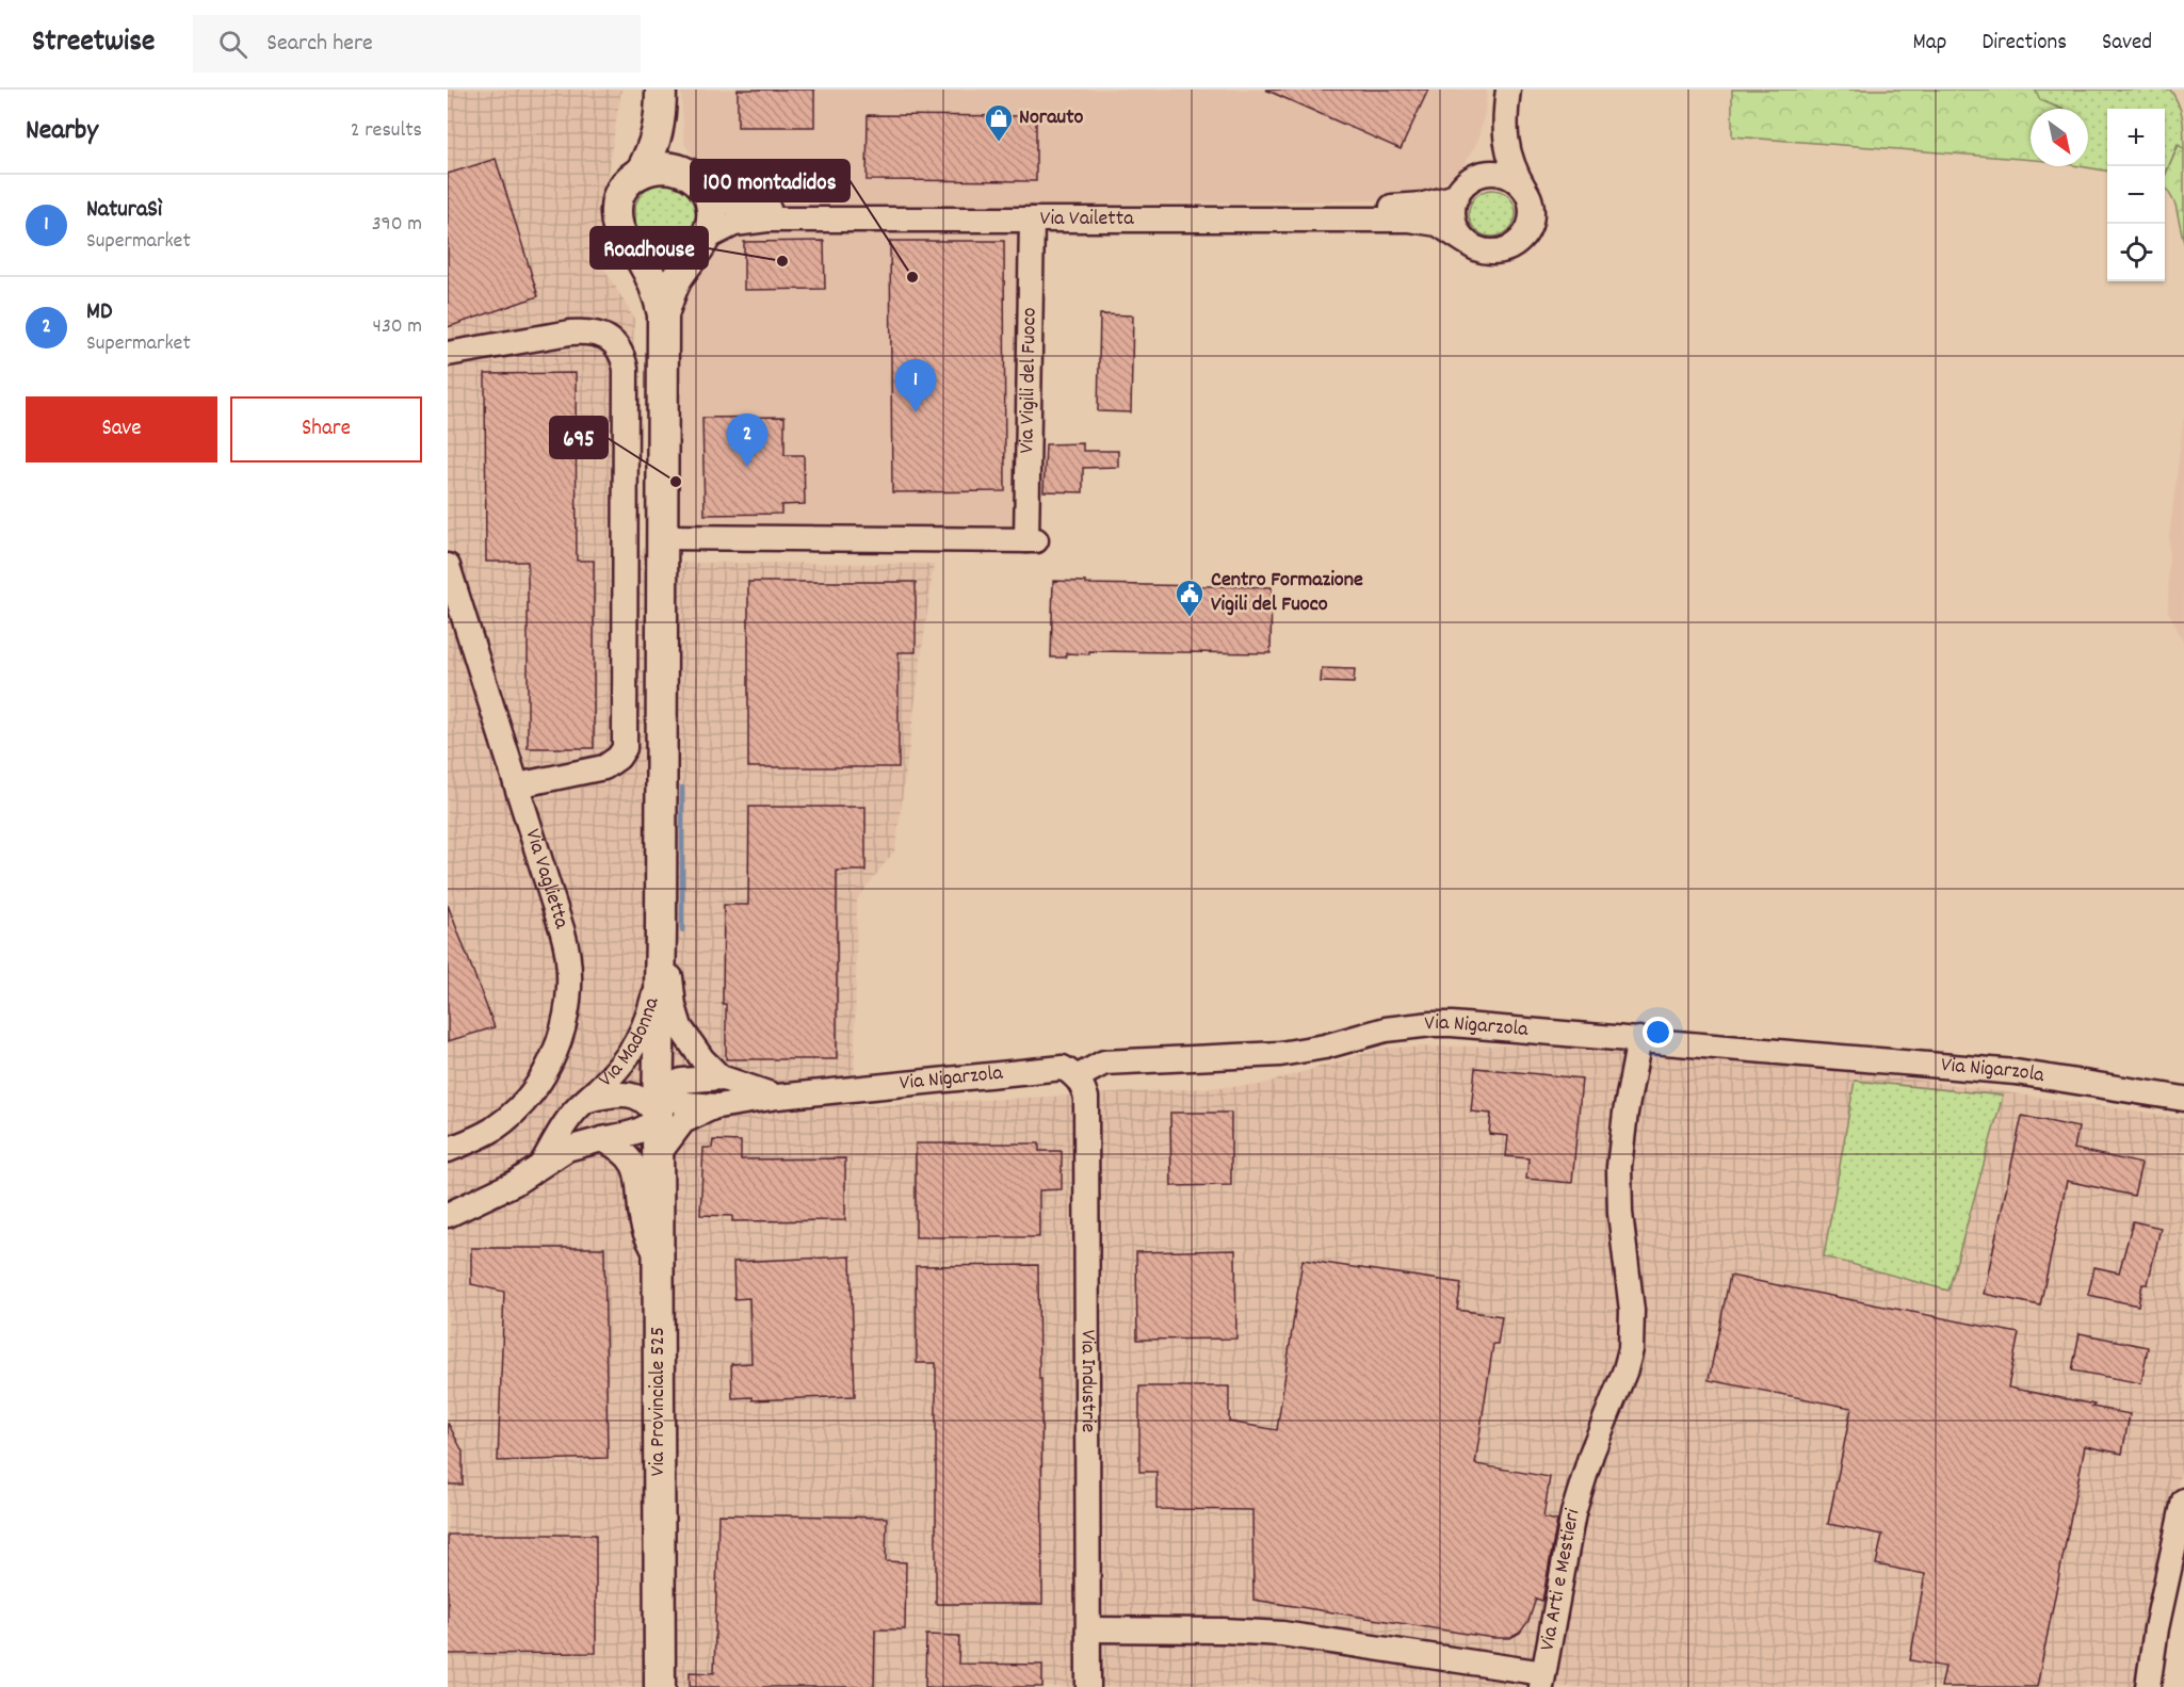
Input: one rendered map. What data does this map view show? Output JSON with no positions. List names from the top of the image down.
{
  "streets": {
    "main road": ["Via Provinciale 525"],
    "street": [
      "Via Vailetta",
      "Via Vigili del Fuoco",
      "Via Vaglietta",
      "Via Nigarzola",
      "Via Madonna",
      "Via Industrie",
      "Via Arti e Mestieri"
    ]
  },
  "crossings": [
    ["Via Vailetta", "Via Vigili del Fuoco"],
    ["Via Vigili del Fuoco", "Via Provinciale 525"],
    ["Via Nigarzola", "Via Madonna"],
    ["Via Nigarzola", "Via Industrie"],
    ["Via Nigarzola", "Via Provinciale 525"],
    ["Via Nigarzola", "Via Arti e Mestieri"],
    ["Via Madonna", "Via Provinciale 525"],
    ["Via Industrie", "Via Arti e Mestieri"]
  ],
  "places": {
    "shop": ["Norauto"],
    "other": ["Roadhouse", "100 montadidos", "695"],
    "public building": ["Centro Formazione Vigili del Fuoco"]
  },
  "north": "bottom right",
  "page": {
    "header": "Streetwise",
    "search": "Search here",
    "nav": ["Map", "Directions", "Saved"],
    "heading": ["Nearby", "2 results"],
    "map_buttons": ["+", "−"],
    "list": [
      {
        "mark": "1",
        "name": "NaturaSì",
        "note": "Supermarket",
        "value": "390 m"
      },
      {
        "mark": "2",
        "name": "MD",
        "note": "Supermarket",
        "value": "430 m"
      }
    ],
    "pins": ["1", "2"],
    "buttons": ["Save", "Share"]
  }
}
